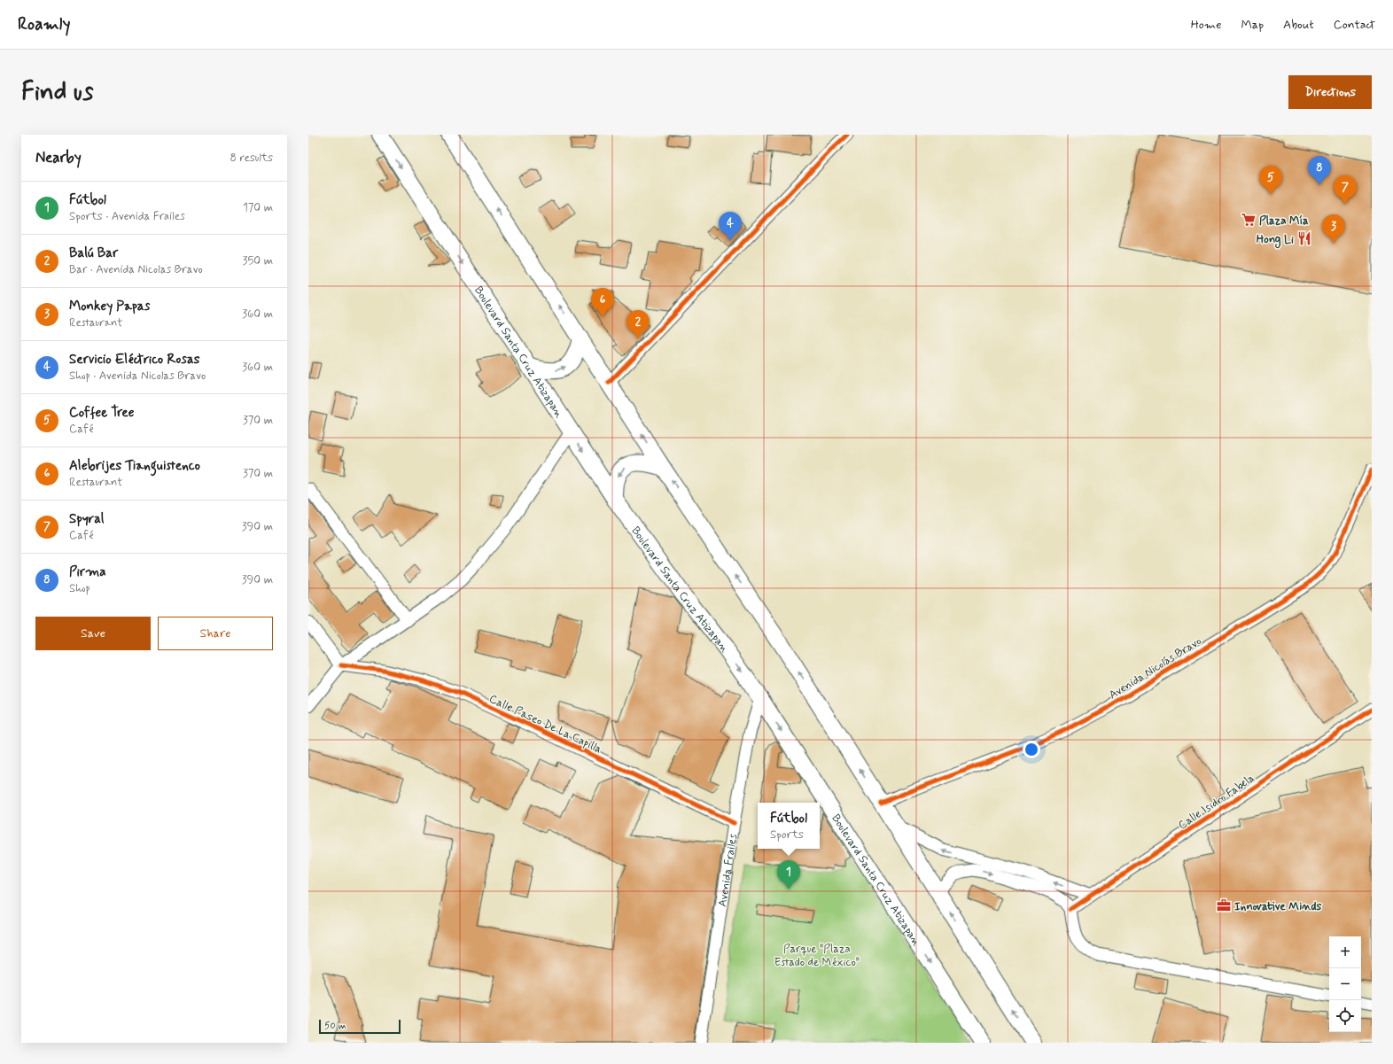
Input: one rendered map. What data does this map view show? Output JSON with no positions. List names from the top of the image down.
{
  "streets": {
    "main road": ["Boulevard Santa Cruz Atizapan"],
    "street": [
      "Avenida Nicolás Bravo",
      "Calle Paseo De La Capilla",
      "Calle Isidro Fabela",
      "Avenida Frailes"
    ]
  },
  "crossings": [
    ["Boulevard Santa Cruz Atizapan", "Avenida Frailes"],
    ["Calle Paseo De La Capilla", "Avenida Frailes"]
  ],
  "parks": ["Parque \"Plaza Estado de México\""],
  "places": {
    "supermarket": ["Plaza Mía"],
    "restaurant": ["Hong Li"],
    "office": ["Innovative Minds"]
  },
  "scale_bar": "50 m",
  "page": {
    "header": "Roamly",
    "nav": [
      "Home",
      "Map",
      "About",
      "Contact"
    ],
    "buttons": [
      "Directions",
      ["Save", "Share"]
    ],
    "title": "Find us",
    "heading": ["Nearby", "8 results"],
    "pins": [
      "8",
      "5",
      "7",
      "4",
      "3",
      "6",
      "2",
      "1"
    ],
    "list": [
      {
        "mark": "1",
        "name": "Fútbol",
        "note": "Sports · Avenida Frailes",
        "value": "170 m"
      },
      {
        "mark": "2",
        "name": "Balú Bar",
        "note": "Bar · Avenida Nicolas Bravo",
        "value": "350 m"
      },
      {
        "mark": "3",
        "name": "Monkey Papas",
        "note": "Restaurant",
        "value": "360 m"
      },
      {
        "mark": "4",
        "name": "Servicio Eléctrico Rosas",
        "note": "Shop · Avenida Nicolas Bravo",
        "value": "360 m"
      },
      {
        "mark": "5",
        "name": "Coffee Tree",
        "note": "Café",
        "value": "370 m"
      },
      {
        "mark": "6",
        "name": "Alebrijes Tianguistenco",
        "note": "Restaurant",
        "value": "370 m"
      },
      {
        "mark": "7",
        "name": "Spyral",
        "note": "Café",
        "value": "390 m"
      },
      {
        "mark": "8",
        "name": "Pirma",
        "note": "Shop",
        "value": "390 m"
      }
    ],
    "popup": ["Fútbol", "Sports"],
    "map_buttons": ["+", "−"],
    "scale": "50 m"
  }
}
